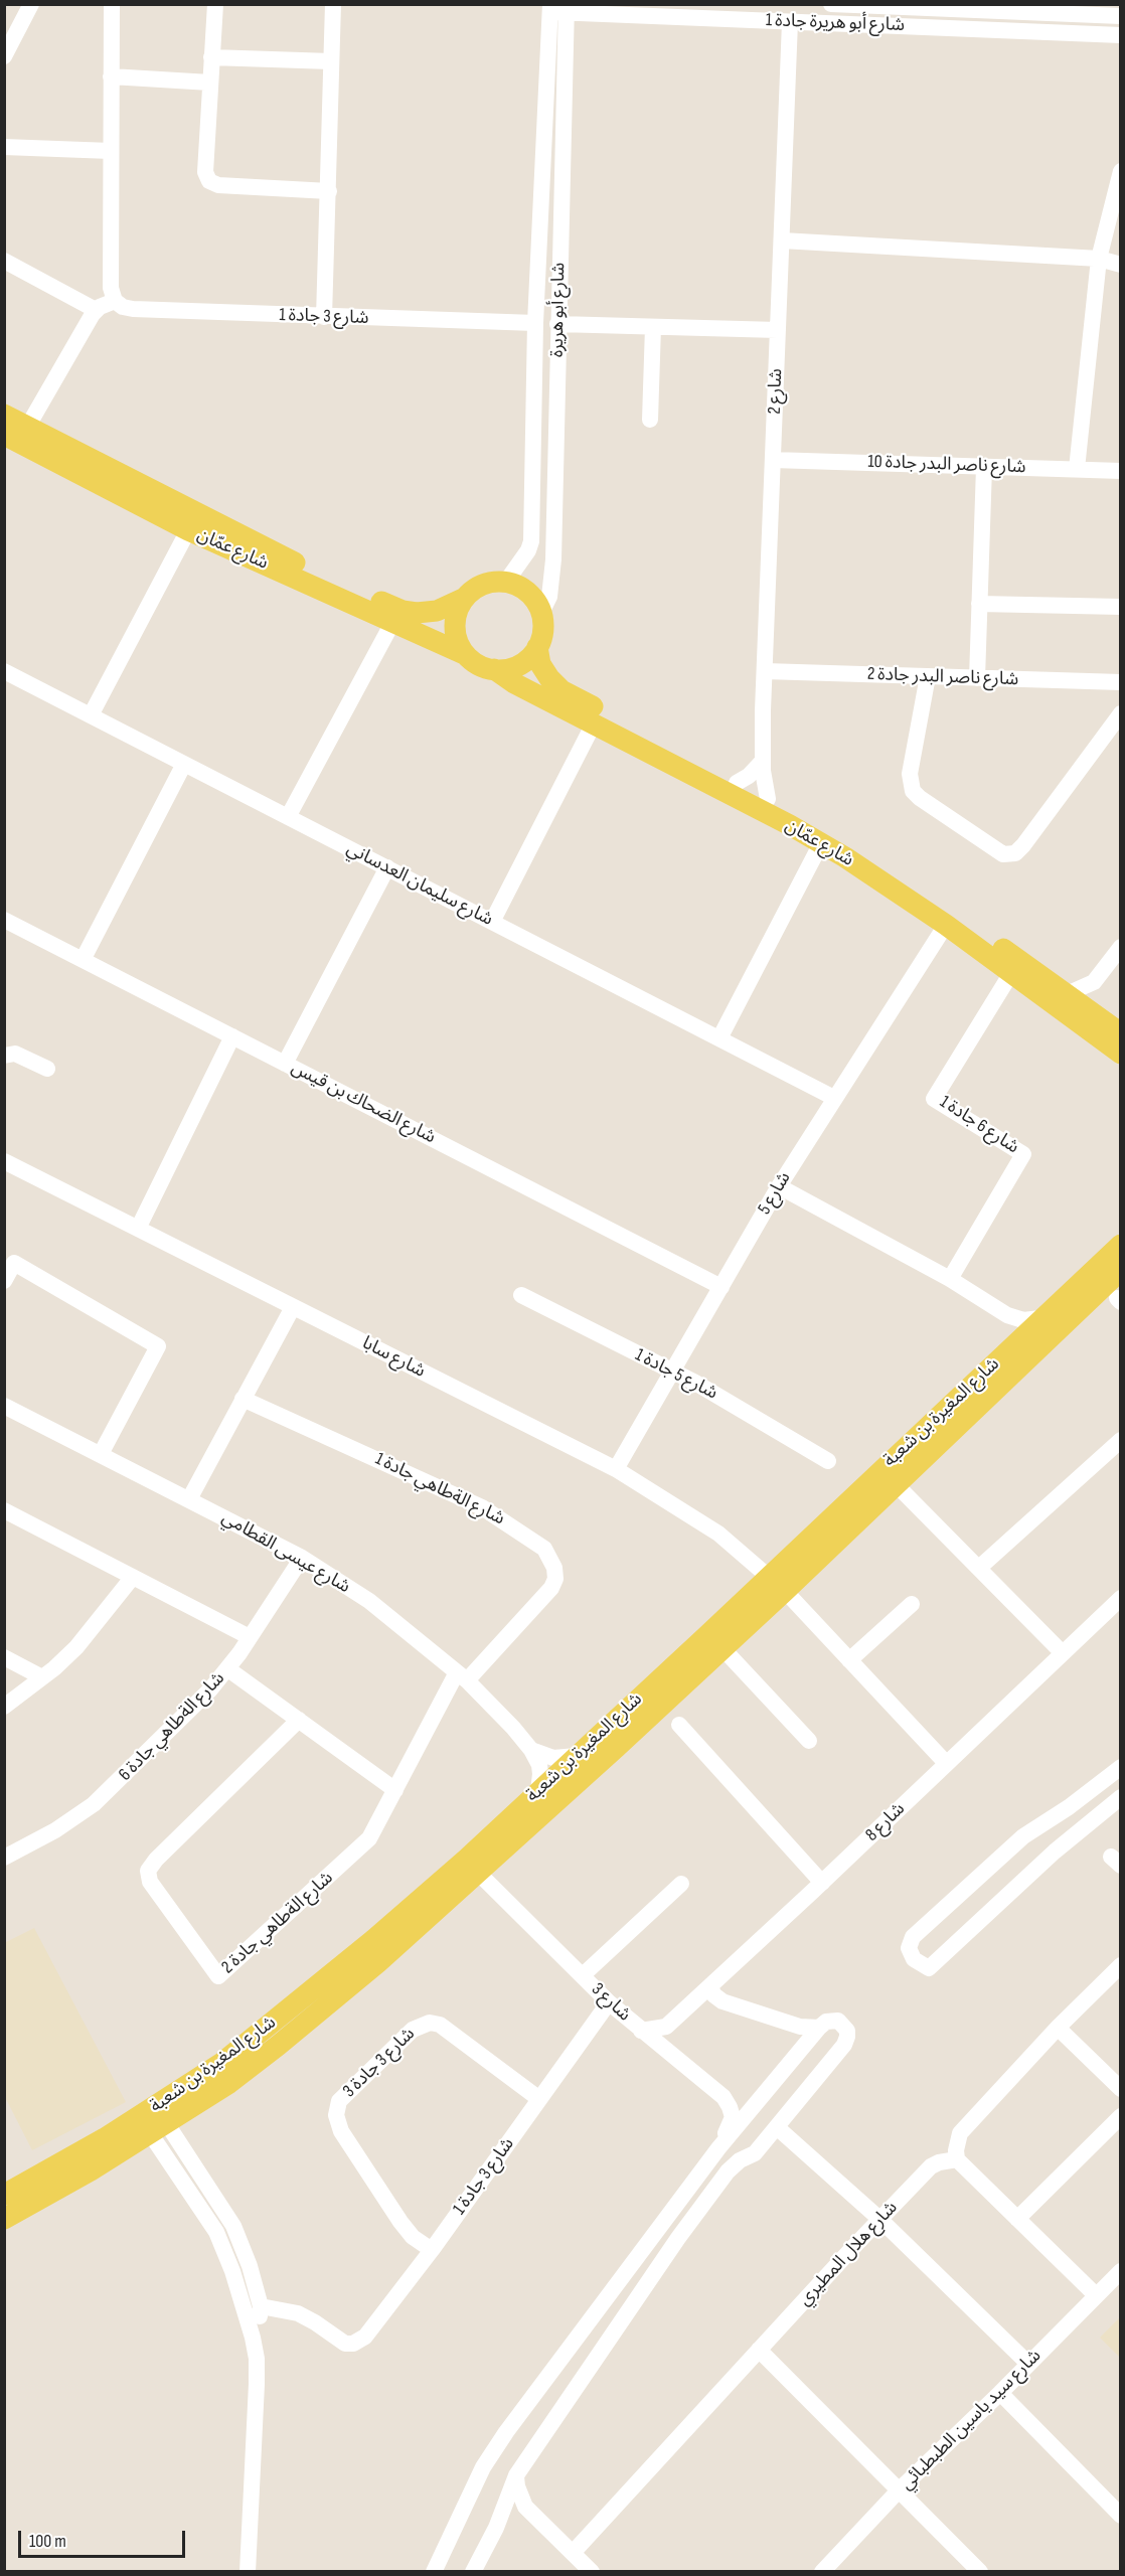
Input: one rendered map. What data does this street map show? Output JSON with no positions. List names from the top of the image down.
{
  "streets": {
    "main road": ["شارع عمّان", "شارع المغيرة بن شعبة"],
    "street": [
      "شارع أبو هريرة جادة 1",
      "شارع أبو هريرة",
      "شارع 3 جادة 1",
      "شارع 2",
      "شارع ناصر البدر جادة 10",
      "شارع ناصر البدر جادة 2",
      "شارع سليمان العدساني",
      "شارع الضحاك بن قيس",
      "شارع 6 جادة 1",
      "شارع 5",
      "شارع سابا",
      "شارع 5 جادة 1",
      "شارع الةطاهي جادة 1",
      "شارع عيسى القطامي",
      "شارع الةطاهي جادة 6",
      "شارع 8",
      "شارع الةطاهي جادة 2",
      "شارع 3",
      "شارع 3 جادة 3",
      "شارع هلال المطيري",
      "شارع سيد ياسين الطبطبائي"
    ]
  },
  "crossings": [
    ["شارع أبو هريرة جادة 1", "شارع أبو هريرة"],
    ["شارع أبو هريرة جادة 1", "شارع 2"],
    ["شارع أبو هريرة", "شارع 3 جادة 1"],
    ["شارع أبو هريرة", "شارع عمّان"],
    ["شارع 3 جادة 1", "شارع 3"],
    ["شارع 3 جادة 1", "شارع 3 جادة 3"],
    ["شارع 2", "شارع ناصر البدر جادة 10"],
    ["شارع 2", "شارع عمّان"],
    ["شارع 2", "شارع ناصر البدر جادة 2"],
    ["شارع عمّان", "شارع 6 جادة 1"],
    ["شارع عمّان", "شارع 5"],
    ["شارع سليمان العدساني", "شارع 5"],
    ["شارع الضحاك بن قيس", "شارع 5"],
    ["شارع 5", "شارع سابا"],
    ["شارع 5", "شارع 5 جادة 1"],
    ["شارع سابا", "شارع المغيرة بن شعبة"],
    ["شارع المغيرة بن شعبة", "شارع عيسى القطامي"],
    ["شارع المغيرة بن شعبة", "شارع 3"],
    ["شارع الةطاهي جادة 1", "شارع عيسى القطامي"],
    ["شارع الةطاهي جادة 1", "شارع الةطاهي جادة 2"],
    ["شارع عيسى القطامي", "شارع الةطاهي جادة 6"],
    ["شارع عيسى القطامي", "شارع الةطاهي جادة 2"],
    ["شارع 8", "شارع 3"]
  ],
  "scale_bar": "100 m"
}
